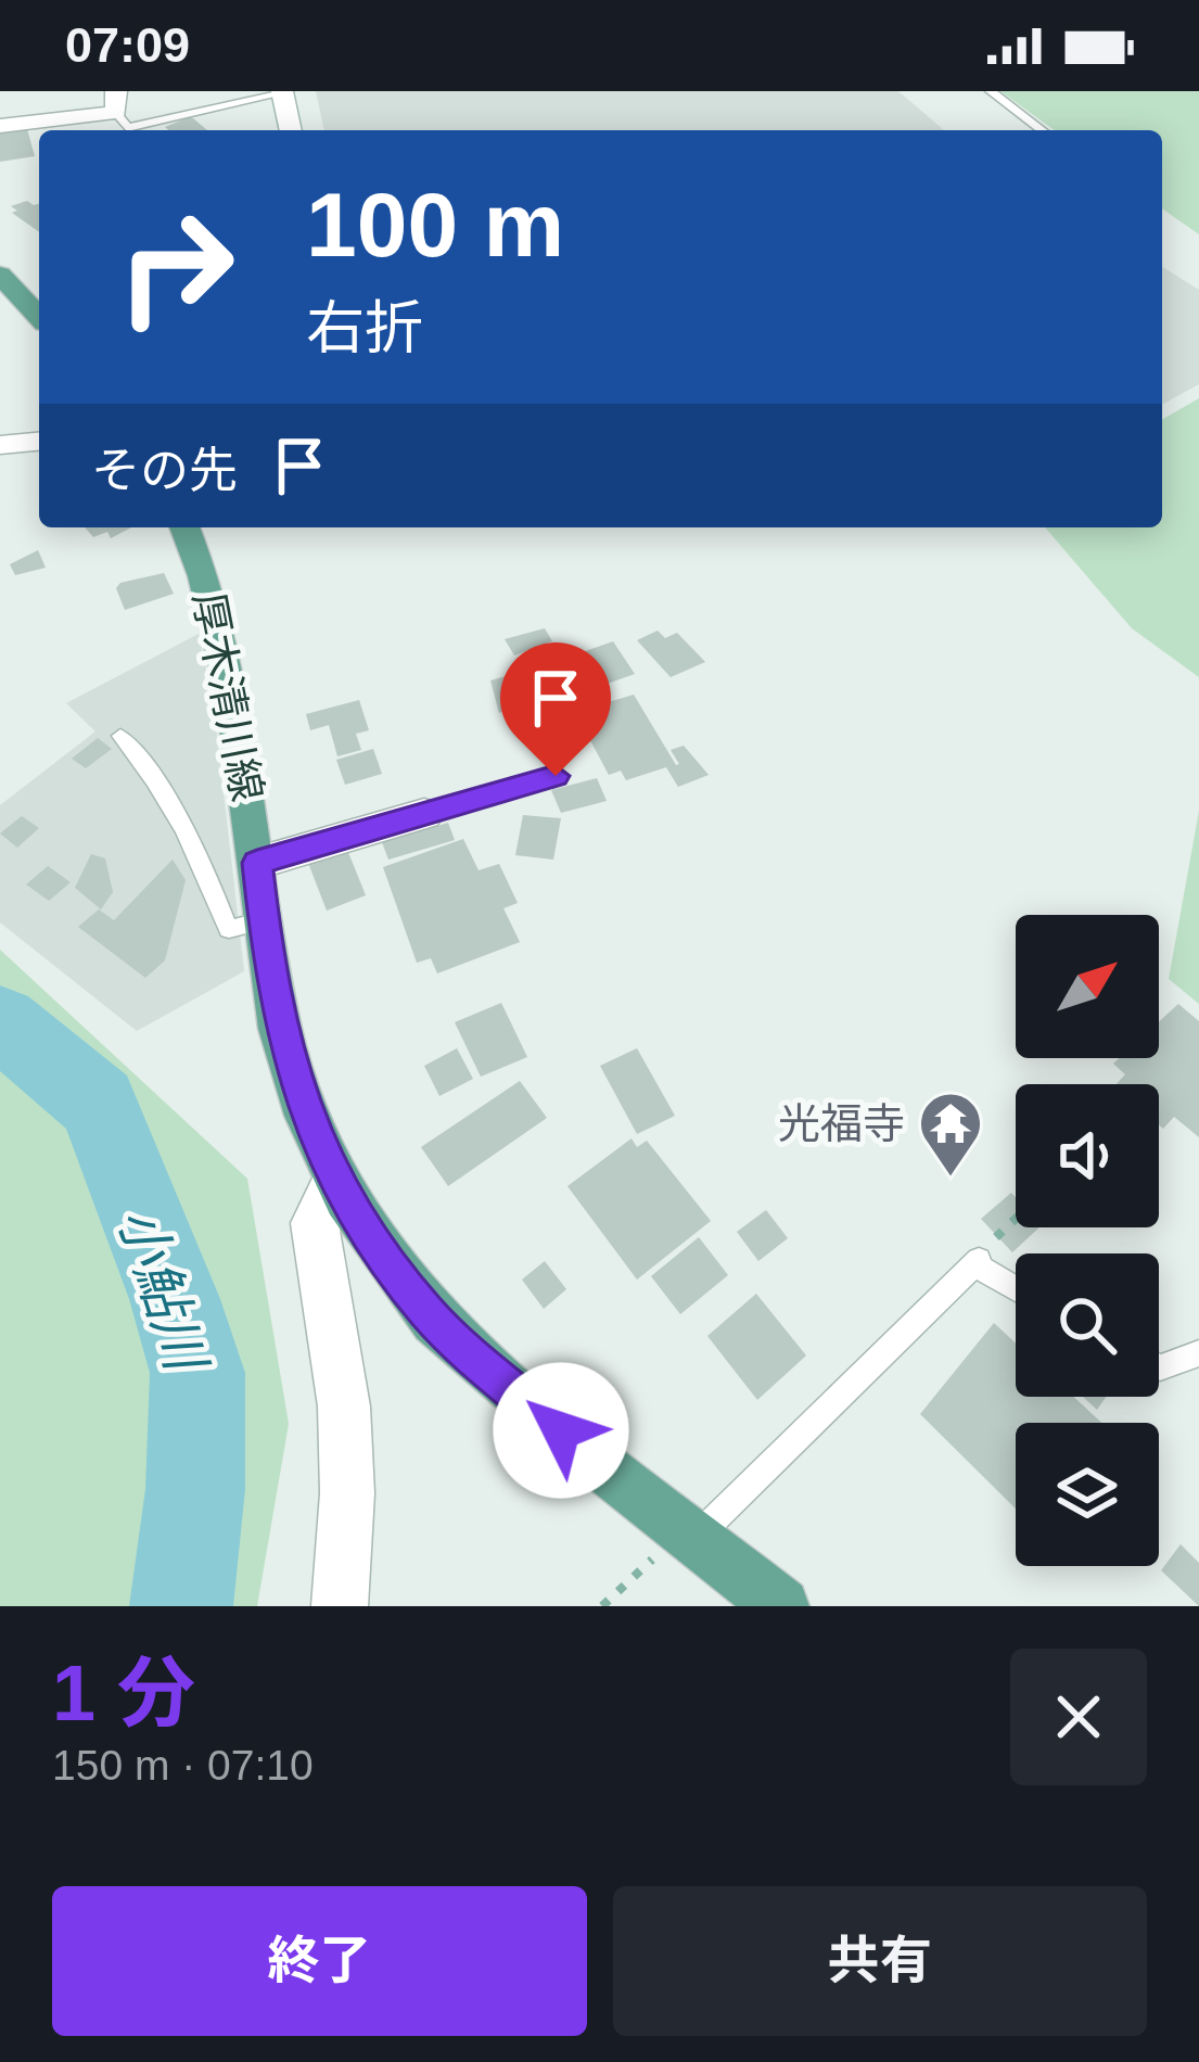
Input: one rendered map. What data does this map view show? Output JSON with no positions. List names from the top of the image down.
{
  "streets": {
    "main road": ["厚木清川線"]
  },
  "water": ["小鮎川"],
  "places": {
    "temple": ["光福寺"]
  },
  "north": "top right",
  "page": {
    "status": "07:09",
    "turn": ["100 m", "右折"],
    "then": "その先",
    "heading": ["1 分", "150 m · 07:10"],
    "buttons": ["終了", "共有"]
  }
}
